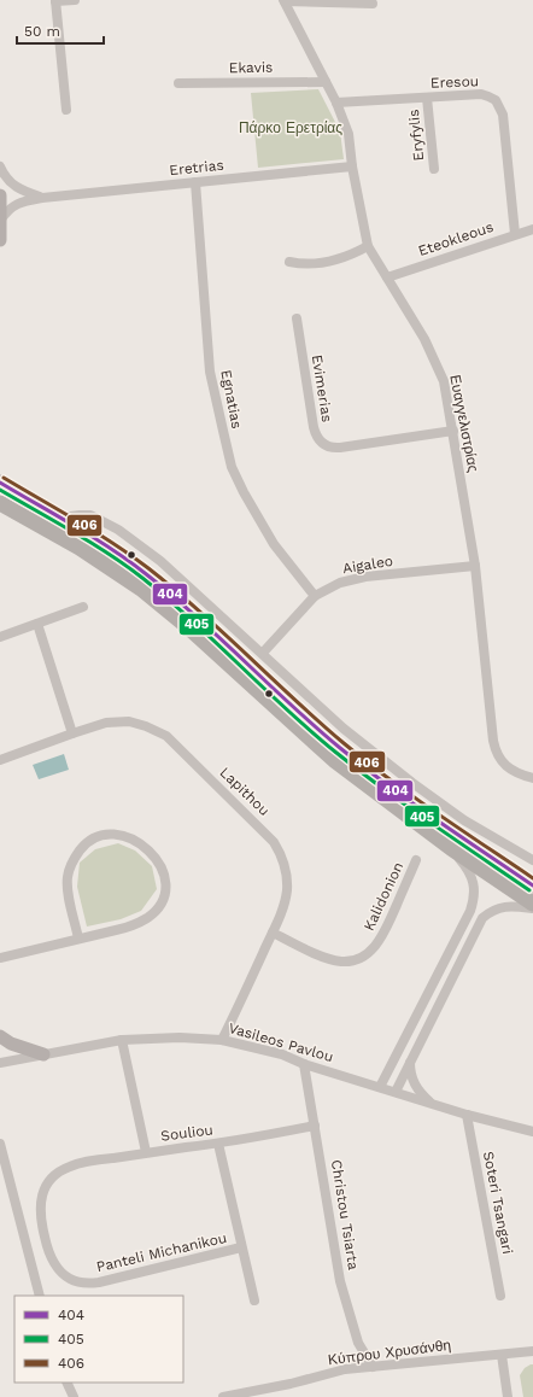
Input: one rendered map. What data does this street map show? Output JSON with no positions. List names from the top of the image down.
{
  "streets": {
    "street": [
      "Ekavis",
      "Eresou",
      "Eryfylis",
      "Eretrias",
      "Eteokleous",
      "Evimerias",
      "Egnatias",
      "Ευαγγελιστρίας",
      "Aigaleo",
      "Lapithou",
      "Kalidonion",
      "Vasileos Pavlou",
      "Souliou",
      "Soteri Tsangari",
      "Christou Tsiarta",
      "Panteli Michanikou",
      "Κύπρου Χρυσάνθη"
    ]
  },
  "crossings": [
    ["Ekavis", "Ευαγγελιστρίας"],
    ["Eresou", "Eryfylis"],
    ["Eresou", "Eteokleous"],
    ["Eresou", "Ευαγγελιστρίας"],
    ["Eretrias", "Egnatias"],
    ["Eretrias", "Ευαγγελιστρίας"],
    ["Eteokleous", "Ευαγγελιστρίας"],
    ["Evimerias", "Ευαγγελιστρίας"],
    ["Egnatias", "Aigaleo"],
    ["Ευαγγελιστρίας", "Aigaleo"],
    ["Lapithou", "Kalidonion"],
    ["Lapithou", "Vasileos Pavlou"],
    ["Vasileos Pavlou", "Souliou"],
    ["Vasileos Pavlou", "Soteri Tsangari"],
    ["Vasileos Pavlou", "Christou Tsiarta"],
    ["Souliou", "Christou Tsiarta"],
    ["Souliou", "Panteli Michanikou"],
    ["Christou Tsiarta", "Κύπρου Χρυσάνθη"]
  ],
  "parks": ["Πάρκο Ερετρίας"],
  "lines": ["transit line 406", "transit line 404", "transit line 405"],
  "legend": ["404", "405", "406"],
  "scale_bar": "50 m"
}
